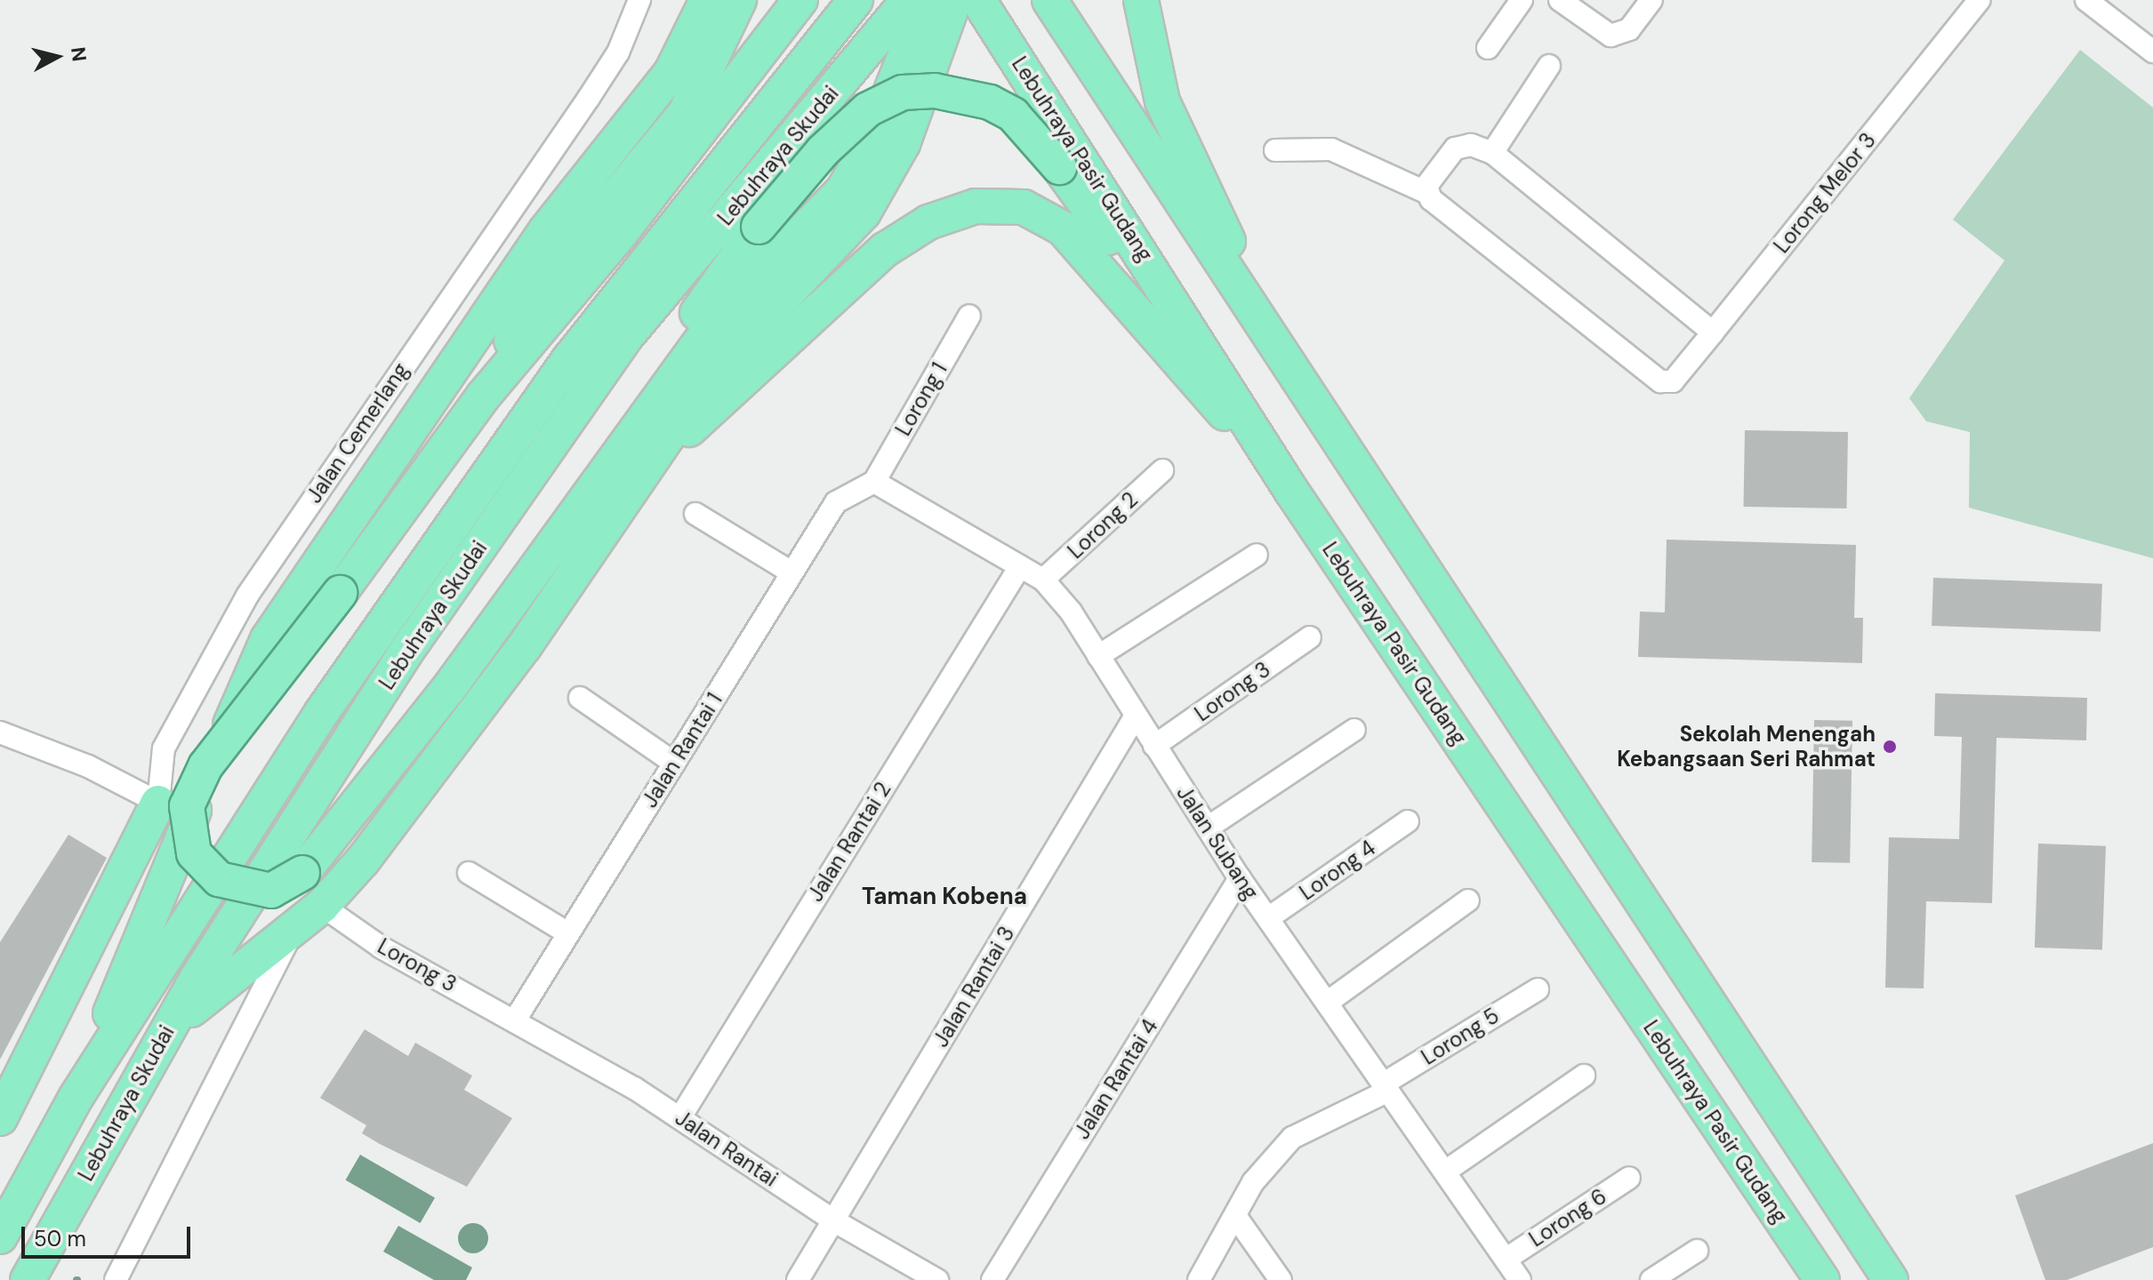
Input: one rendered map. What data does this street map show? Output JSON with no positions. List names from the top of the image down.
{
  "streets": {
    "highway": ["Lebuhraya Skudai", "Lebuhraya Pasir Gudang"],
    "street": [
      "Lorong Melor 3",
      "Lorong 1",
      "Jalan Cemerlang",
      "Lorong 2",
      "Lorong 3",
      "Jalan Rantai 1",
      "Jalan Rantai 2",
      "Jalan Subang",
      "Lorong 4",
      "Jalan Rantai 3",
      "Lorong 5",
      "Jalan Rantai 4",
      "Jalan Rantai",
      "Lorong 6"
    ]
  },
  "crossings": [
    ["Lorong 1", "Jalan Rantai 1"],
    ["Lorong 1", "Jalan Subang"],
    ["Lorong 2", "Jalan Subang"],
    ["Lorong 3", "Jalan Rantai 1"],
    ["Lorong 3", "Jalan Subang"],
    ["Lorong 3", "Jalan Rantai"],
    ["Jalan Rantai 1", "Jalan Subang"],
    ["Jalan Rantai 1", "Jalan Rantai"],
    ["Jalan Rantai 2", "Jalan Subang"],
    ["Jalan Rantai 2", "Jalan Rantai"],
    ["Jalan Subang", "Lorong 4"],
    ["Jalan Subang", "Jalan Rantai 3"],
    ["Jalan Subang", "Lorong 5"],
    ["Jalan Subang", "Jalan Rantai 4"],
    ["Jalan Subang", "Lorong 6"],
    ["Jalan Rantai 3", "Jalan Rantai"]
  ],
  "districts": ["Taman Kobena"],
  "places": ["Sekolah Menengah Kebangsaan Seri Rahmat"],
  "scale_bar": "50 m",
  "north": "right"
}
